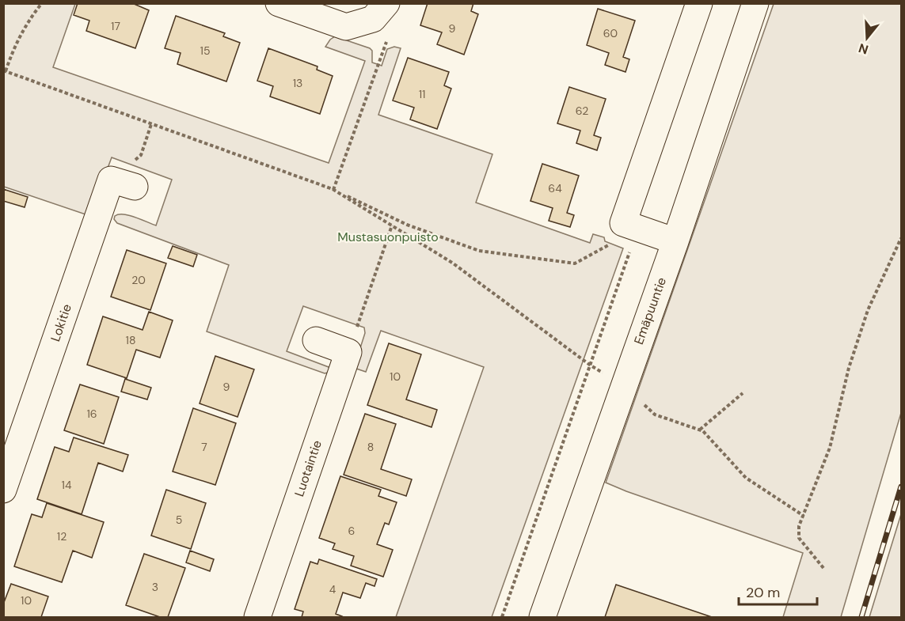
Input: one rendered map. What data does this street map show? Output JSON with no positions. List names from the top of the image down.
{
  "streets": {
    "street": ["Emäpuuntie", "Lokitie", "Luotaintie"]
  },
  "parks": ["Mustasuonpuisto"],
  "house_numbers": [
    "17",
    "9",
    "60",
    "15",
    "13",
    "11",
    "62",
    "64",
    "20",
    "18",
    "10",
    "9",
    "16",
    "7",
    "8",
    "14",
    "5",
    "6",
    "12",
    "3",
    "4",
    "10"
  ],
  "scale_bar": "20 m",
  "north": "bottom"
}
